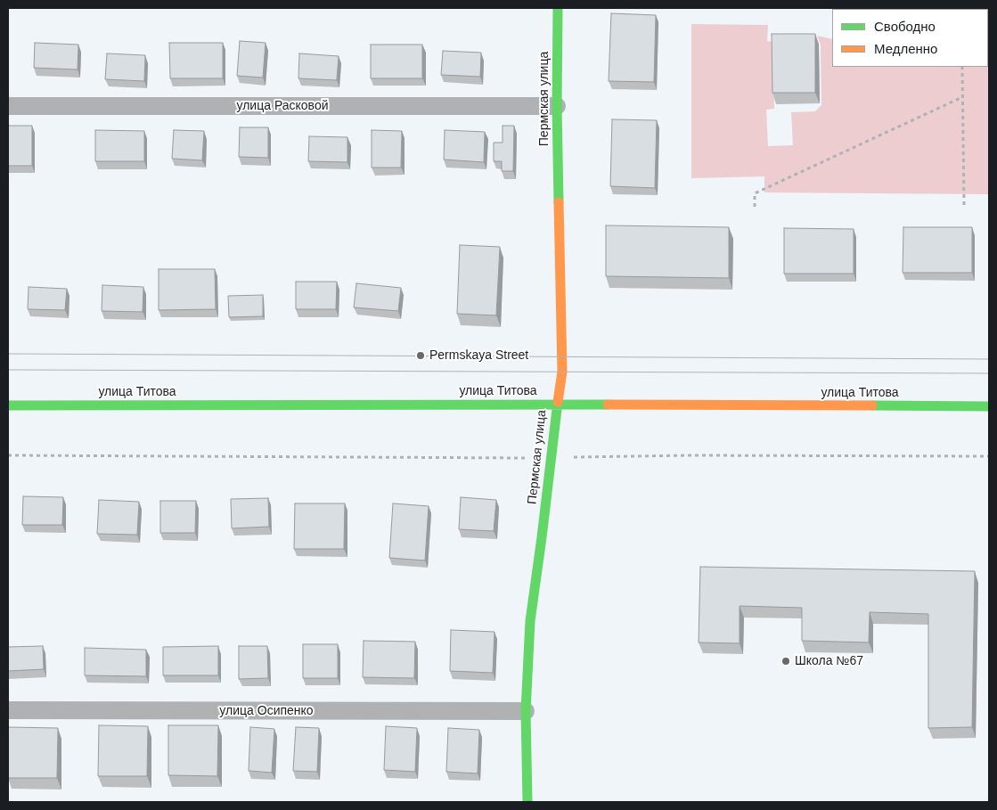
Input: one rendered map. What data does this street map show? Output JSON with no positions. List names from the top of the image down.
{
  "streets": {
    "street": [
      "Пермская улица",
      "улица Расковой",
      "улица Титова",
      "улица Осипенко"
    ]
  },
  "crossings": [
    ["Пермская улица", "улица Расковой"],
    ["Пермская улица", "улица Титова"],
    ["Пермская улица", "улица Осипенко"]
  ],
  "places": ["Permskaya Street", "Школа №67"],
  "legend": ["Свободно", "Медленно"]
}
